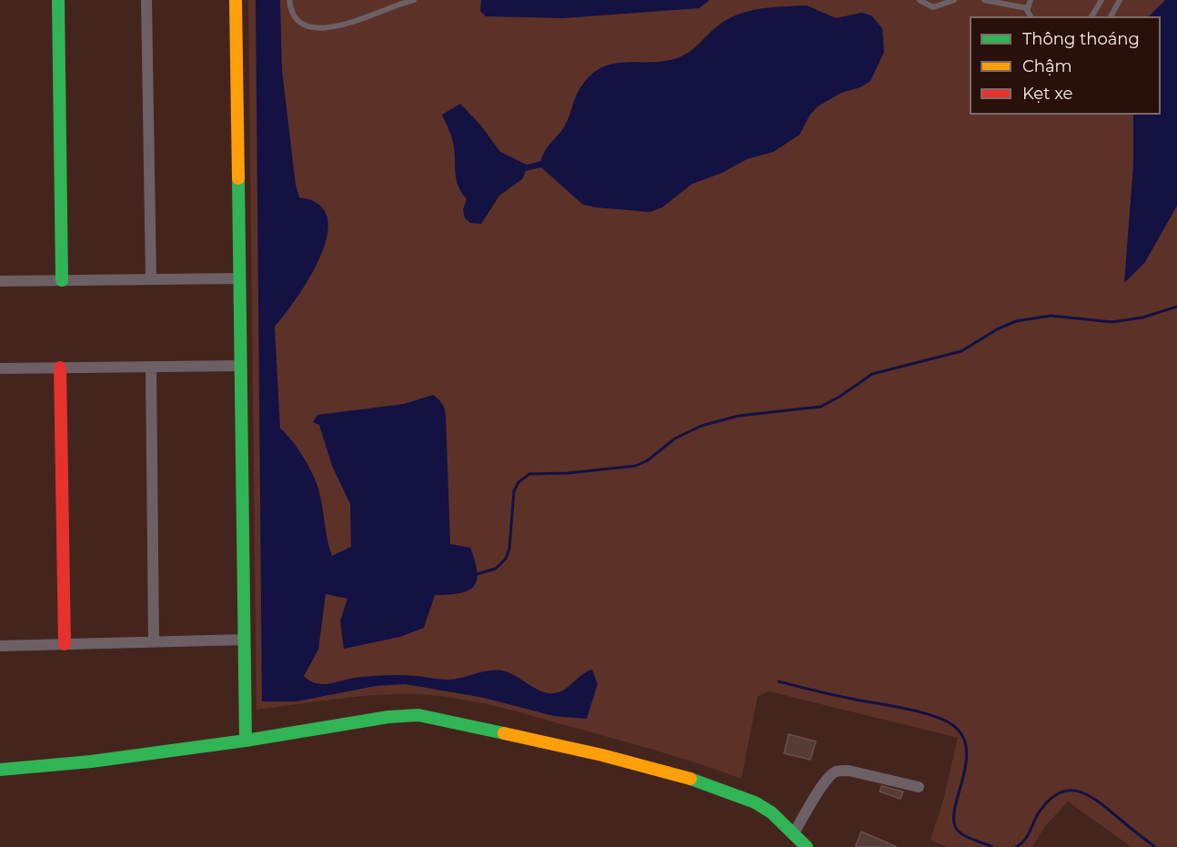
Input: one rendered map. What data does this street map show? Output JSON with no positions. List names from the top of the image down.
{
  "legend": ["Thông thoáng", "Chậm", "Kẹt xe"]
}
